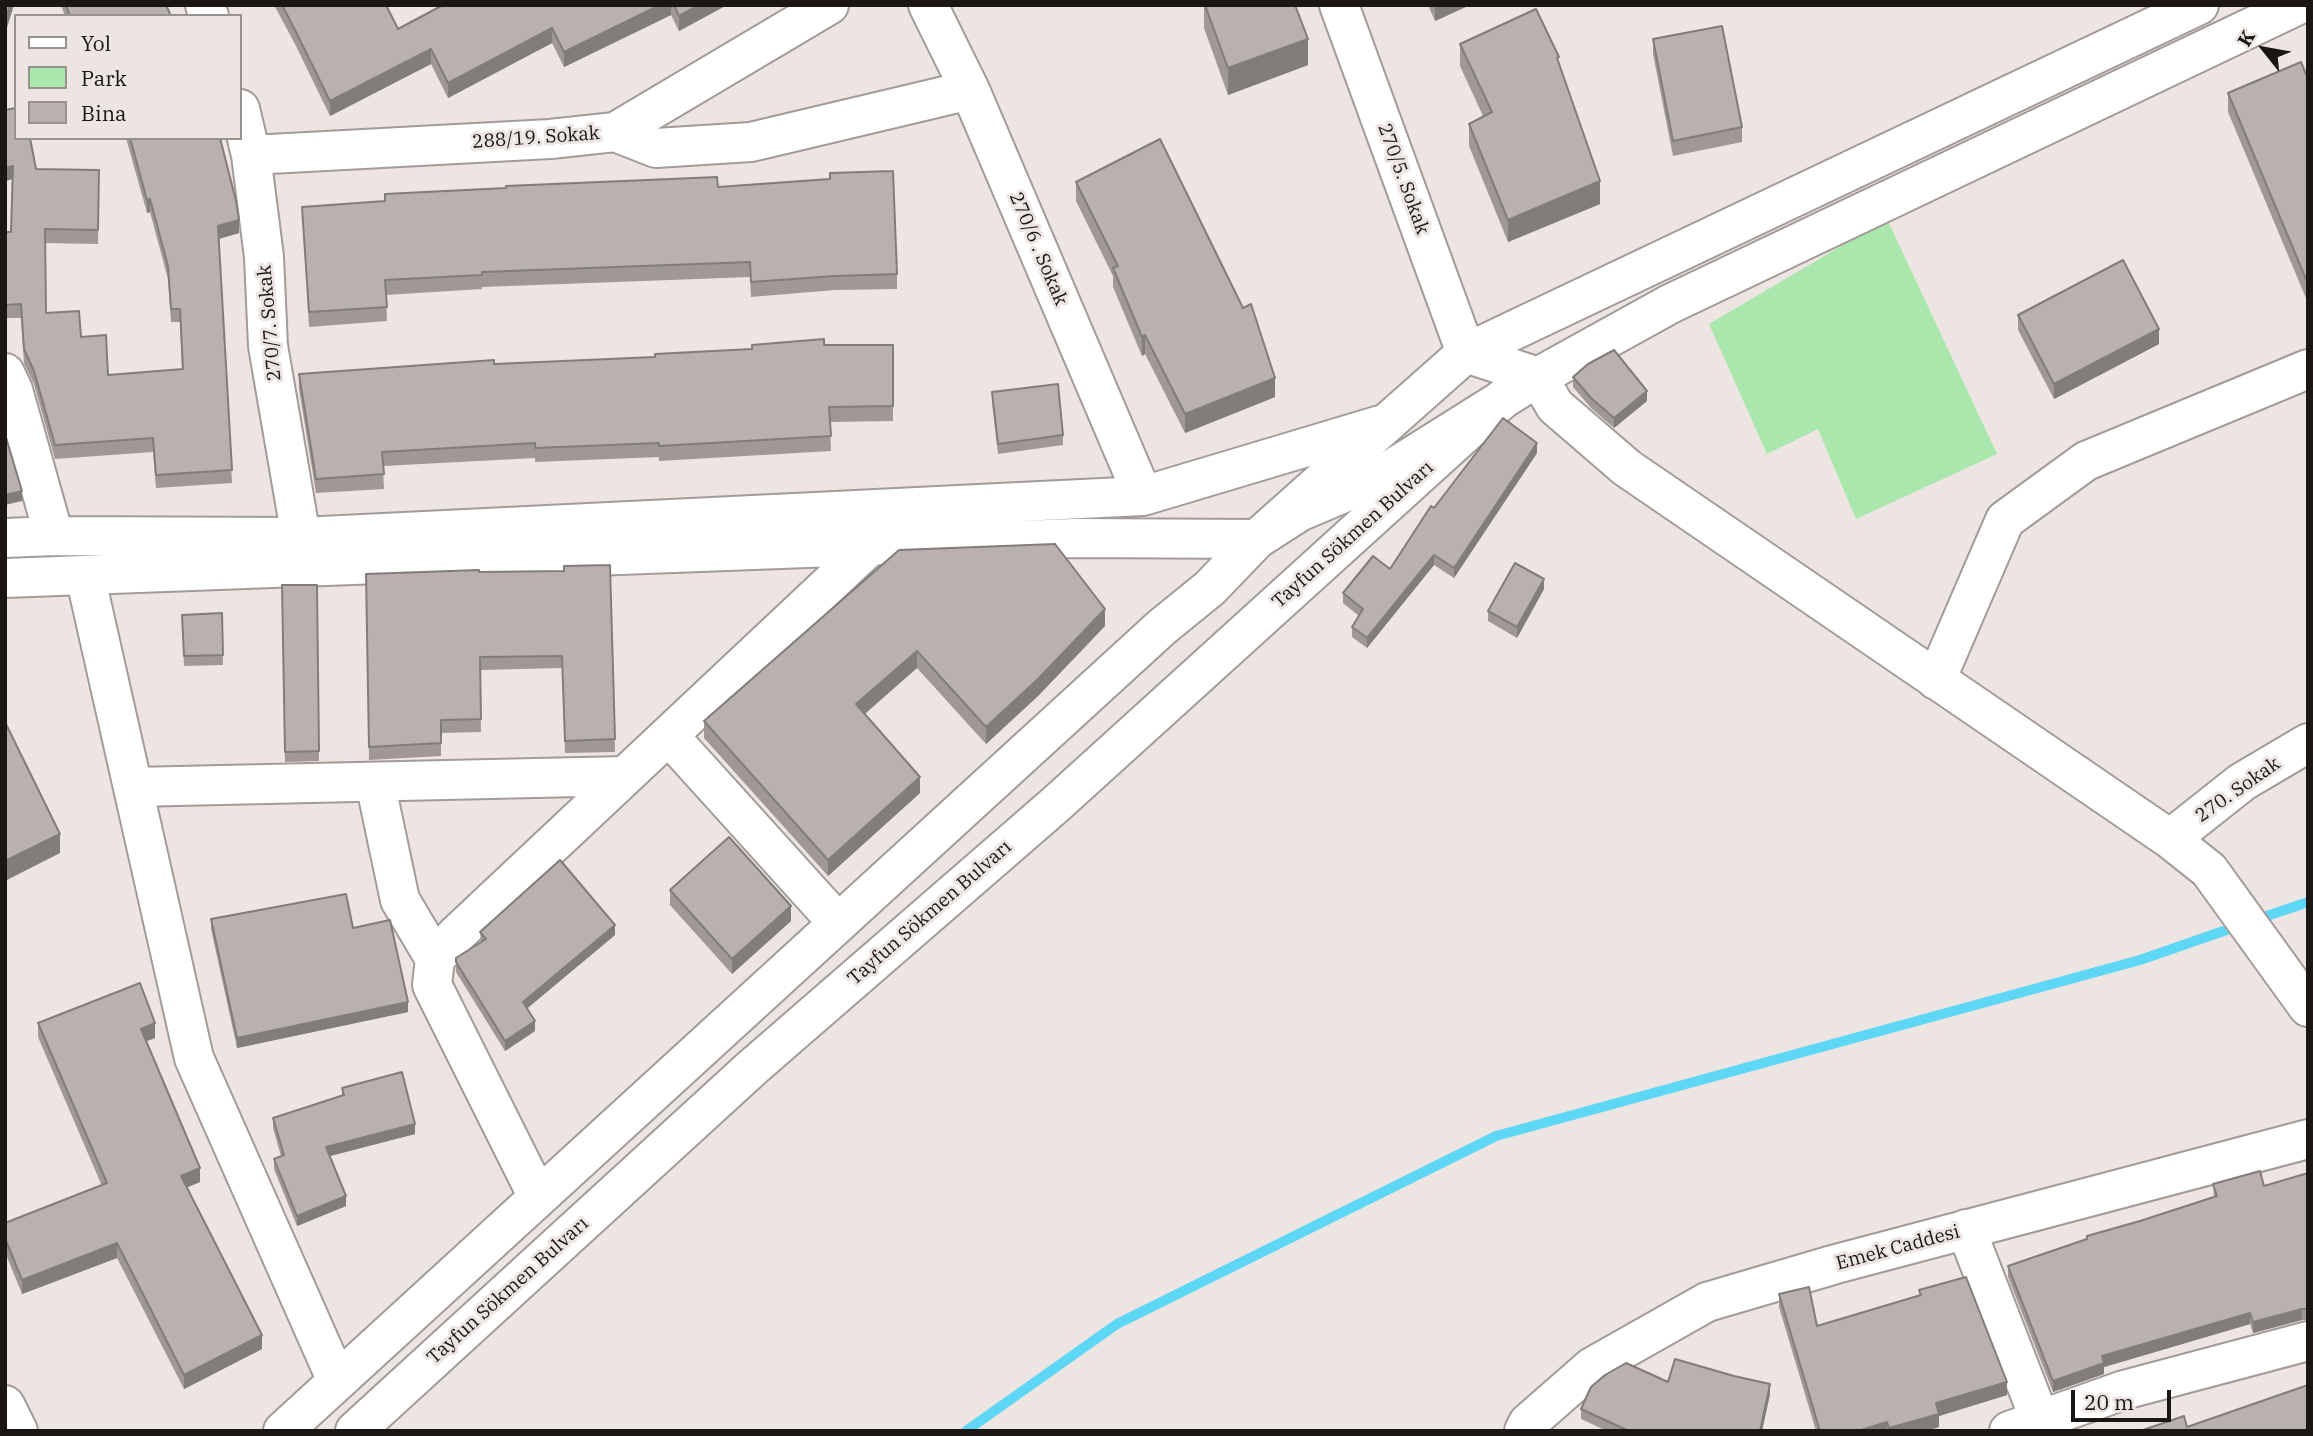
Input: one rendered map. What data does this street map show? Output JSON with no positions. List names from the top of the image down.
{
  "streets": {
    "street": [
      "288/19. Sokak",
      "270/5. Sokak",
      "270/6 . Sokak",
      "270/7. Sokak",
      "Tayfun Sökmen Bulvarı",
      "270. Sokak",
      "Emek Caddesi"
    ]
  },
  "crossings": [
    ["288/19. Sokak", "270/7. Sokak"]
  ],
  "legend": ["Yol", "Park", "Bina"],
  "scale_bar": "20 m",
  "north": "top left"
}
